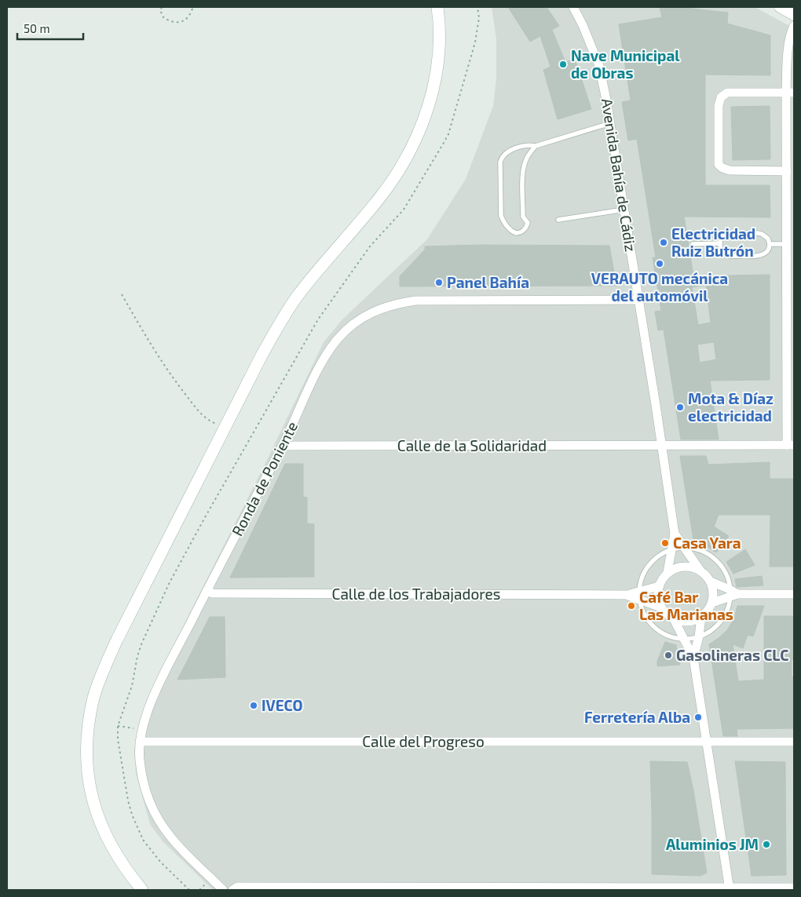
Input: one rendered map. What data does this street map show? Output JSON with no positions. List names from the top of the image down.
{
  "streets": {
    "street": [
      "Avenida Bahía de Cádiz",
      "Calle de la Solidaridad",
      "Ronda de Poniente",
      "Calle de los Trabajadores",
      "Calle del Progreso"
    ]
  },
  "crossings": [
    ["Avenida Bahía de Cádiz", "Calle de la Solidaridad"],
    ["Avenida Bahía de Cádiz", "Ronda de Poniente"],
    ["Avenida Bahía de Cádiz", "Calle de los Trabajadores"],
    ["Calle de la Solidaridad", "Ronda de Poniente"],
    ["Ronda de Poniente", "Calle de los Trabajadores"],
    ["Ronda de Poniente", "Calle del Progreso"]
  ],
  "places": [
    "Nave Municipal de Obras",
    "Electricidad Ruiz Butrón",
    "VERAUTO mecánica del automóvil",
    "Panel Bahía",
    "Mota & Díaz electricidad",
    "Casa Yara",
    "Café Bar Las Marianas",
    "Gasolineras CLC",
    "IVECO",
    "Ferretería Alba",
    "Aluminios JM"
  ],
  "scale_bar": "50 m"
}
